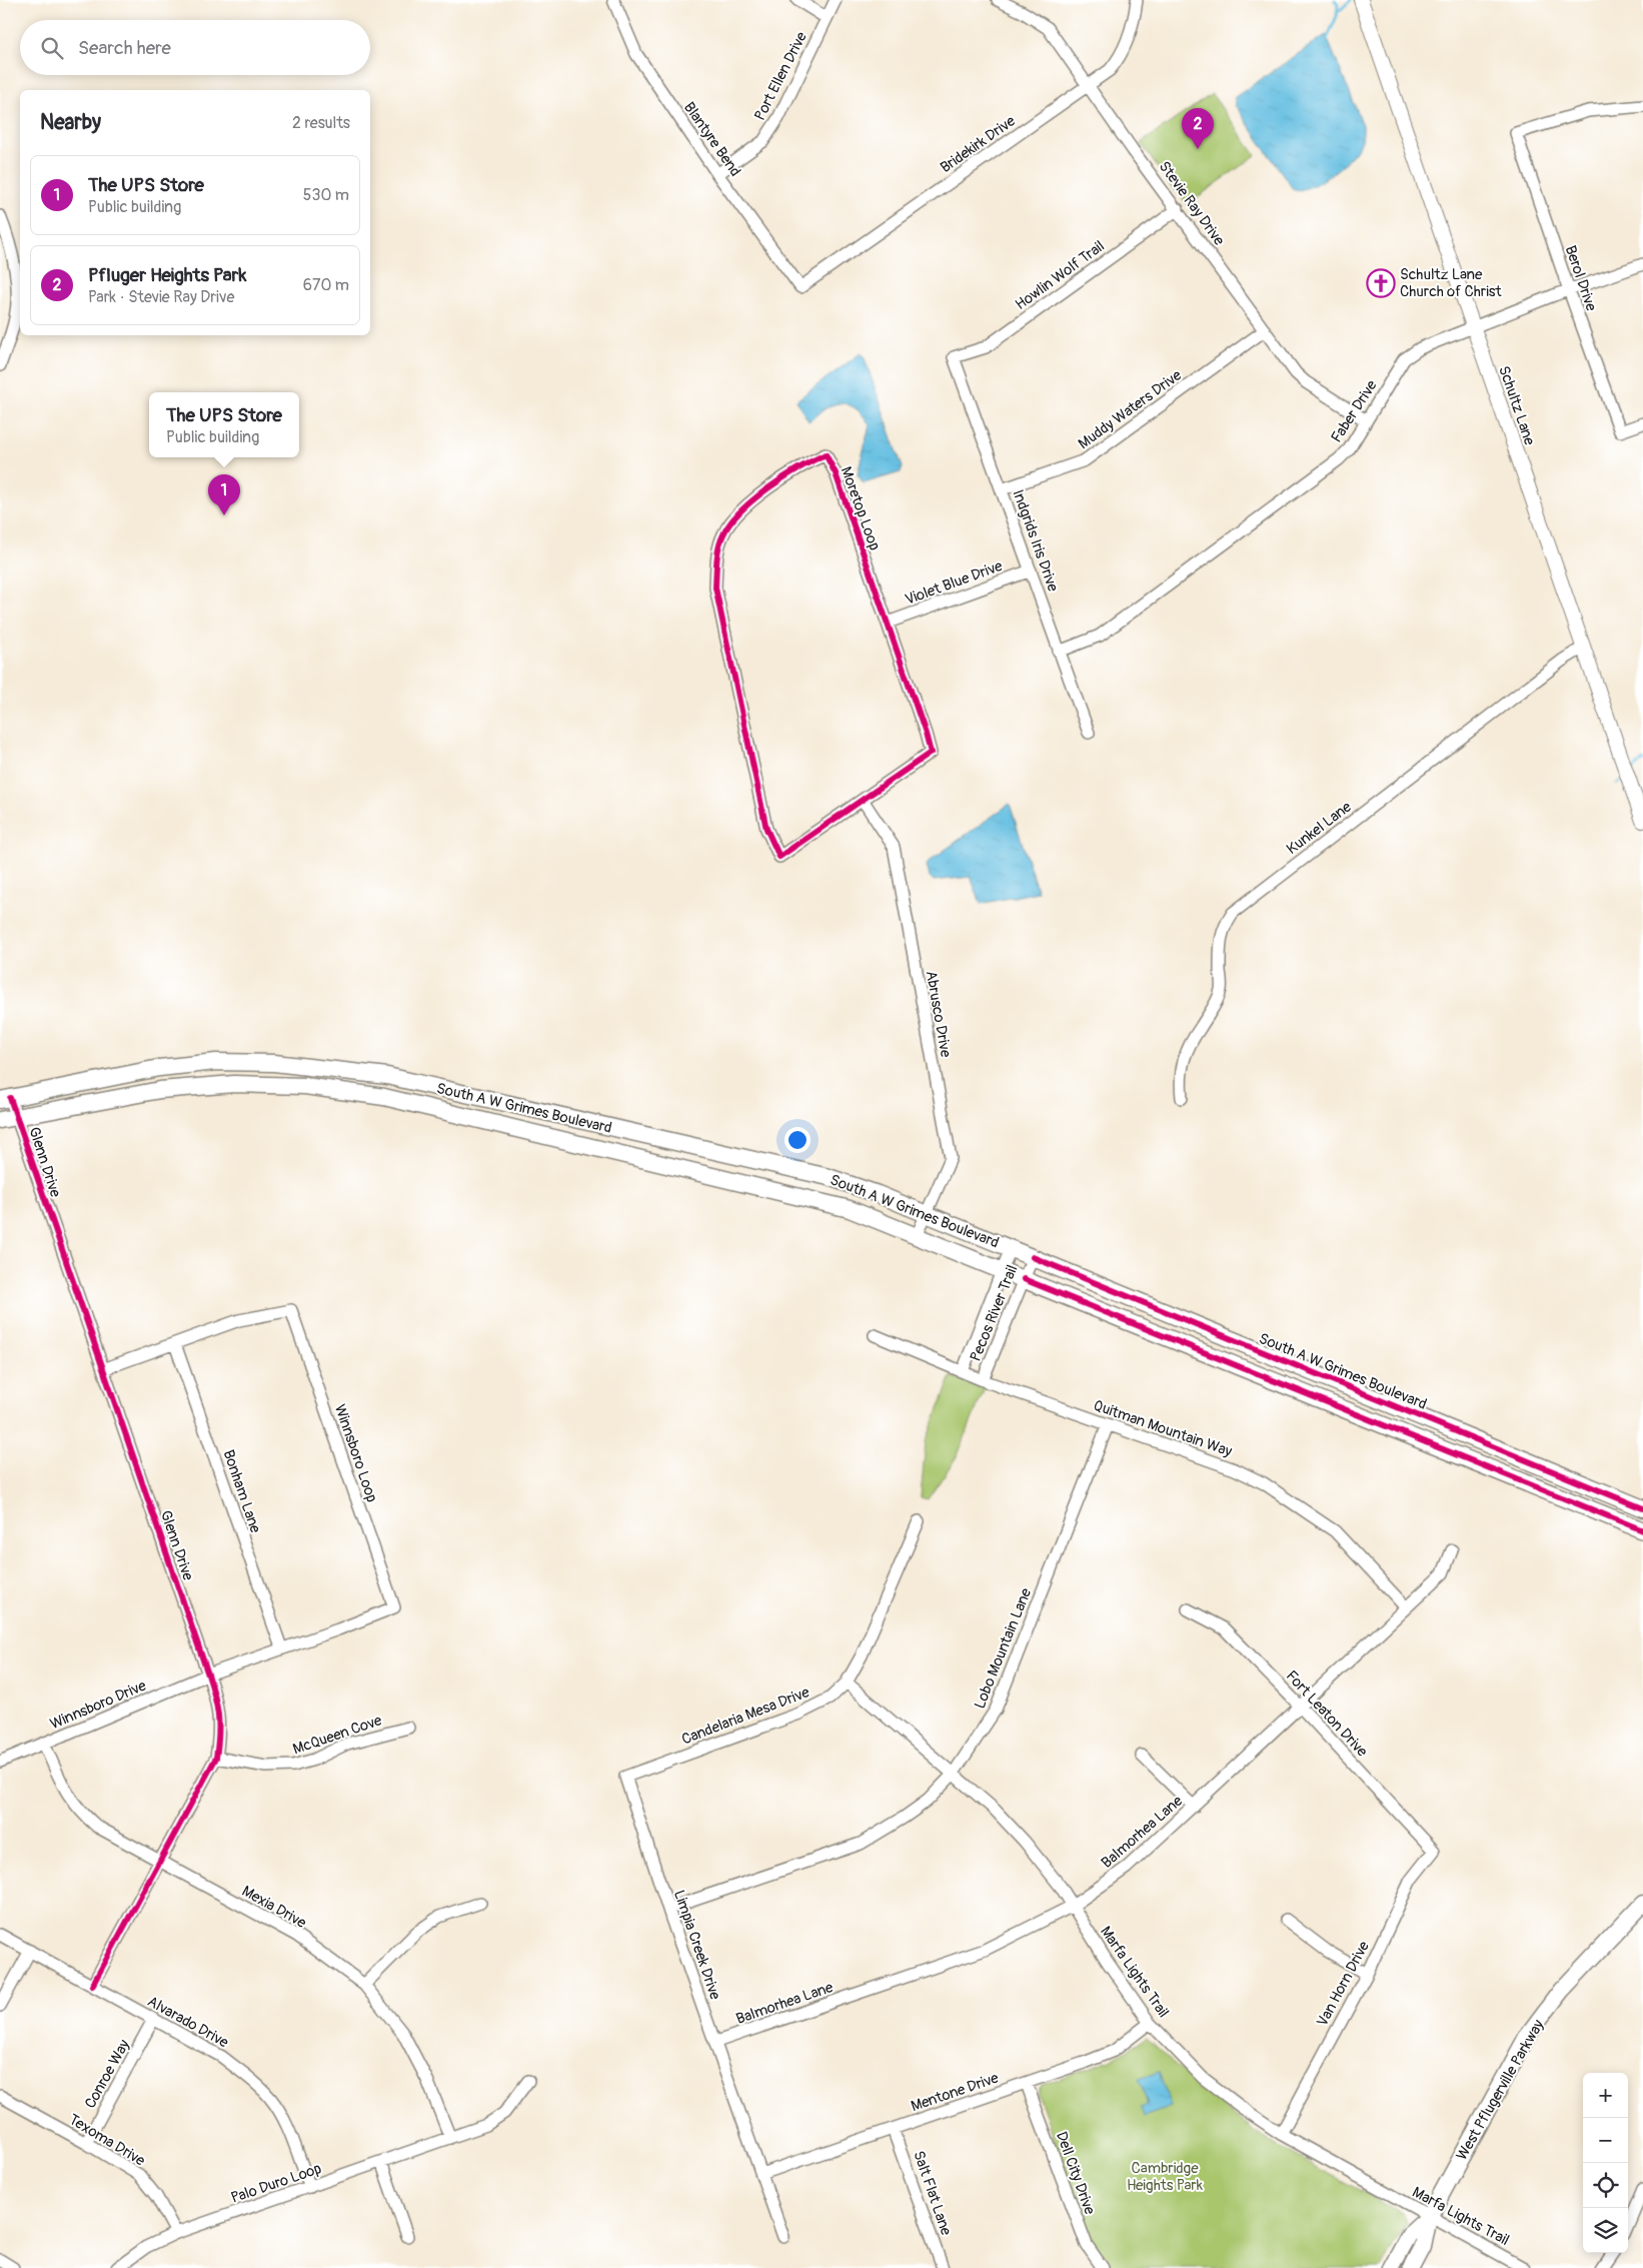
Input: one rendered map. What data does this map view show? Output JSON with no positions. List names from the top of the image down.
{
  "streets": {
    "main road": ["South A W Grimes Boulevard", "West Pflugerville Parkway"],
    "street": [
      "Port Ellen Drive",
      "Blantyre Bend",
      "Bridekirk Drive",
      "Stevie Ray Drive",
      "Howlin Wolf Trail",
      "Berol Drive",
      "Schultz Lane",
      "Muddy Waters Drive",
      "Faber Drive",
      "Moretop Loop",
      "Indgrids Iris Drive",
      "Violet Blue Drive",
      "Kunkel Lane",
      "Abrusco Drive",
      "Glenn Drive",
      "Pecos River Trail",
      "Quitman Mountain Way",
      "Winnsboro Loop",
      "Bonham Lane",
      "Lobo Mountain Lane",
      "Winnsboro Drive",
      "Fort Leaton Drive",
      "Candelaria Mesa Drive",
      "McQueen Cove",
      "Balmorhea Lane",
      "Mexia Drive",
      "Limpia Creek Drive",
      "Marfa Lights Trail",
      "Van Horn Drive",
      "Alvarado Drive",
      "Conroe Way",
      "Mentone Drive",
      "Texoma Drive",
      "Dell City Drive",
      "Palo Duro Loop",
      "Salt Flat Lane"
    ]
  },
  "crossings": [
    ["Port Ellen Drive", "Blantyre Bend"],
    ["Blantyre Bend", "Bridekirk Drive"],
    ["Bridekirk Drive", "Stevie Ray Drive"],
    ["Stevie Ray Drive", "Howlin Wolf Trail"],
    ["Stevie Ray Drive", "Muddy Waters Drive"],
    ["Stevie Ray Drive", "Faber Drive"],
    ["Howlin Wolf Trail", "Indgrids Iris Drive"],
    ["Berol Drive", "Faber Drive"],
    ["Schultz Lane", "Faber Drive"],
    ["Schultz Lane", "Kunkel Lane"],
    ["Muddy Waters Drive", "Indgrids Iris Drive"],
    ["Faber Drive", "Indgrids Iris Drive"],
    ["Moretop Loop", "Violet Blue Drive"],
    ["Moretop Loop", "Abrusco Drive"],
    ["Indgrids Iris Drive", "Violet Blue Drive"],
    ["Abrusco Drive", "South A W Grimes Boulevard"],
    ["South A W Grimes Boulevard", "Glenn Drive"],
    ["South A W Grimes Boulevard", "Pecos River Trail"],
    ["Glenn Drive", "Winnsboro Loop"],
    ["Glenn Drive", "Winnsboro Drive"],
    ["Glenn Drive", "McQueen Cove"],
    ["Glenn Drive", "Mexia Drive"],
    ["Glenn Drive", "Alvarado Drive"],
    ["Pecos River Trail", "Quitman Mountain Way"],
    ["Quitman Mountain Way", "Lobo Mountain Lane"],
    ["Quitman Mountain Way", "Balmorhea Lane"],
    ["Winnsboro Loop", "Bonham Lane"],
    ["Winnsboro Loop", "Winnsboro Drive"],
    ["Lobo Mountain Lane", "Limpia Creek Drive"],
    ["Lobo Mountain Lane", "Marfa Lights Trail"],
    ["Winnsboro Drive", "Mexia Drive"],
    ["Fort Leaton Drive", "Balmorhea Lane"],
    ["Fort Leaton Drive", "Van Horn Drive"],
    ["Candelaria Mesa Drive", "Limpia Creek Drive"],
    ["Candelaria Mesa Drive", "Marfa Lights Trail"],
    ["Balmorhea Lane", "Limpia Creek Drive"],
    ["Balmorhea Lane", "Marfa Lights Trail"],
    ["Mexia Drive", "Palo Duro Loop"],
    ["Limpia Creek Drive", "Mentone Drive"],
    ["Marfa Lights Trail", "Van Horn Drive"],
    ["Marfa Lights Trail", "West Pflugerville Parkway"],
    ["Marfa Lights Trail", "Mentone Drive"],
    ["Alvarado Drive", "Conroe Way"],
    ["Alvarado Drive", "Palo Duro Loop"],
    ["Conroe Way", "Texoma Drive"],
    ["Mentone Drive", "Dell City Drive"],
    ["Mentone Drive", "Salt Flat Lane"],
    ["Texoma Drive", "Palo Duro Loop"]
  ],
  "parks": ["Cambridge Heights Park"],
  "places": {
    "church": ["Schultz Lane Church of Christ"]
  },
  "page": {
    "search": "Search here",
    "heading": ["Nearby", "2 results"],
    "pins": ["2", "1"],
    "list": [
      {
        "mark": "1",
        "name": "The UPS Store",
        "note": "Public building",
        "value": "530 m"
      },
      {
        "mark": "2",
        "name": "Pfluger Heights Park",
        "note": "Park · Stevie Ray Drive",
        "value": "670 m"
      }
    ],
    "popup": ["The UPS Store", "Public building"],
    "map_buttons": ["+", "−"]
  }
}
